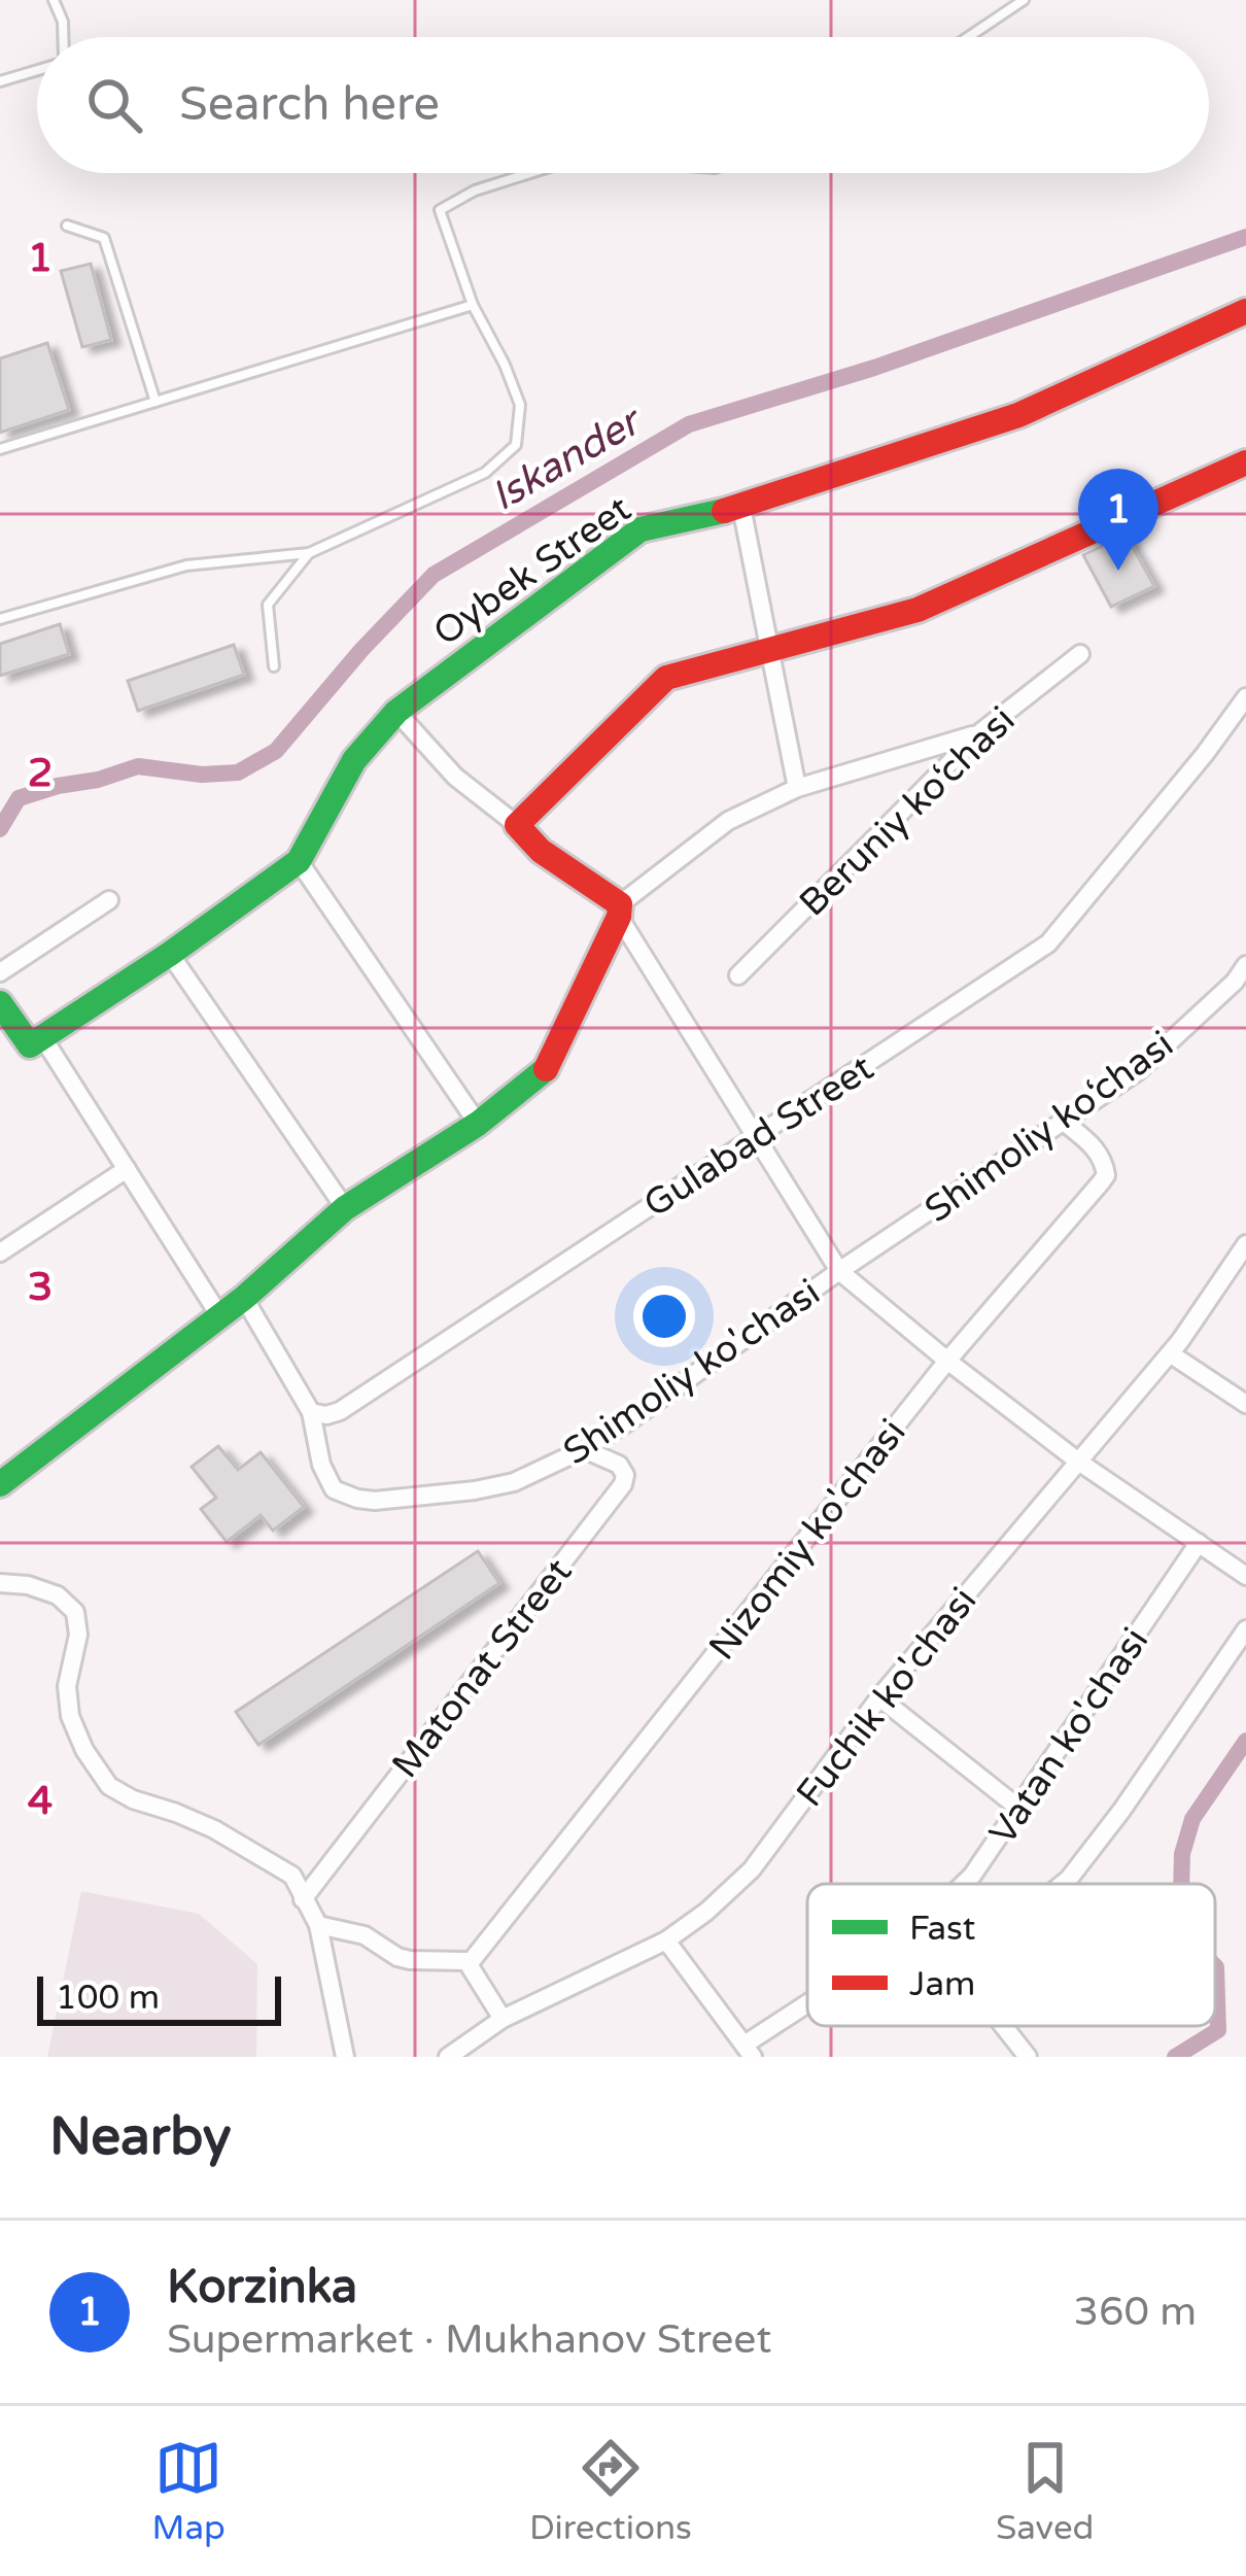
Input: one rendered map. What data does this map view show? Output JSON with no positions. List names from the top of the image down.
{
  "streets": {
    "street": [
      "Oybek Street",
      "Beruniy ko‘chasi",
      "Shimoliy ko‘chasi",
      "Gulabad Street",
      "Shimoliy ko'chasi",
      "Nizomiy ko'chasi",
      "Matonat Street",
      "Fuchik ko'chasi",
      "Vatan ko'chasi"
    ]
  },
  "crossings": [
    ["Shimoliy ko‘chasi", "Shimoliy ko'chasi"],
    ["Shimoliy ko‘chasi", "Nizomiy ko'chasi"],
    ["Gulabad Street", "Shimoliy ko'chasi"],
    ["Shimoliy ko'chasi", "Matonat Street"],
    ["Fuchik ko'chasi", "Vatan ko'chasi"]
  ],
  "water": ["Iskander"],
  "legend": ["Fast", "Jam"],
  "scale_bar": "100 m",
  "page": {
    "search": "Search here",
    "pins": "1",
    "scale": "100 m",
    "heading": "Nearby",
    "list": [
      {
        "mark": "1",
        "name": "Korzinka",
        "note": "Supermarket · Mukhanov Street",
        "value": "360 m"
      }
    ],
    "nav": ["Map", "Directions", "Saved"]
  },
  "grid": {
    "rows": [
      "1",
      "2",
      "3",
      "4"
    ]
  }
}
